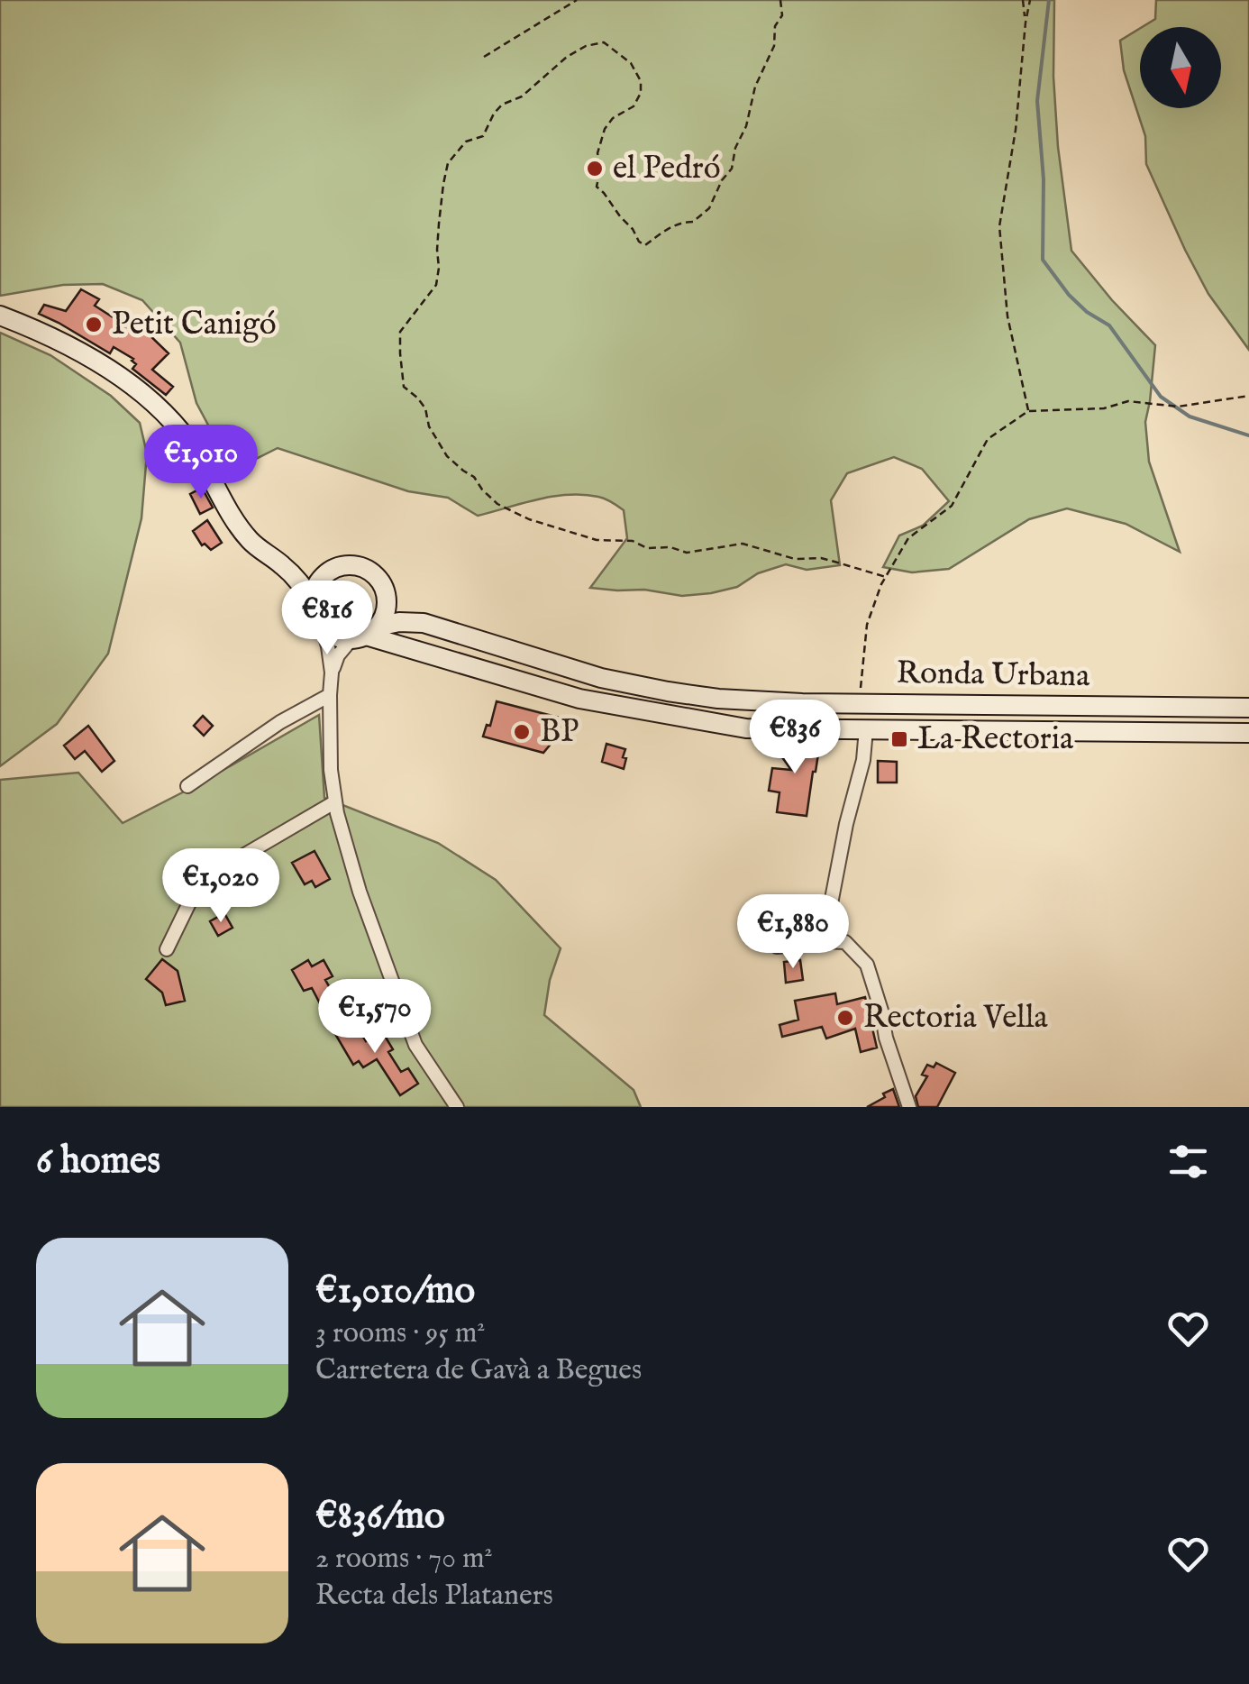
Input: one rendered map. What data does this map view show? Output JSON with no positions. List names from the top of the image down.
{
  "streets": {
    "main road": ["Ronda Urbana"]
  },
  "places": {
    "other": [
      "el Pedró",
      "Petit Canigó",
      "BP",
      "Rectoria Vella"
    ],
    "transit": ["La Rectoria"]
  },
  "north": "bottom",
  "page": {
    "price": [
      "€1,010",
      "€816",
      "€836",
      "€1,020",
      "€1,880",
      "€1,570"
    ],
    "heading": "6 homes",
    "list": [
      {
        "name": "€1,010/mo",
        "note": "3 rooms · 95 m² · Carretera de Gavà a Begues"
      },
      {
        "name": "€836/mo",
        "note": "2 rooms · 70 m² · Recta dels Plataners"
      }
    ]
  }
}
